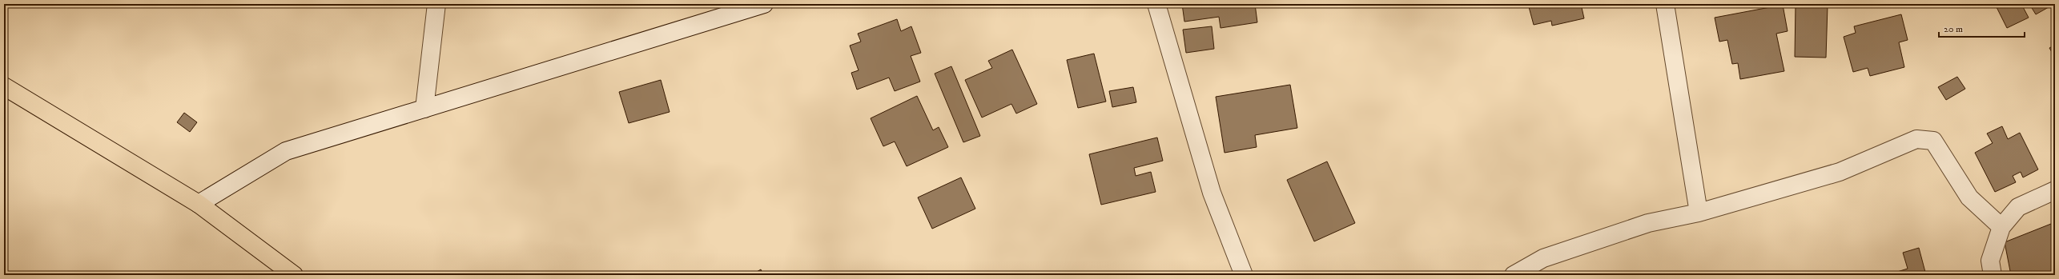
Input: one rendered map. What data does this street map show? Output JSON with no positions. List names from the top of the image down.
{
  "scale_bar": "20 m"
}
